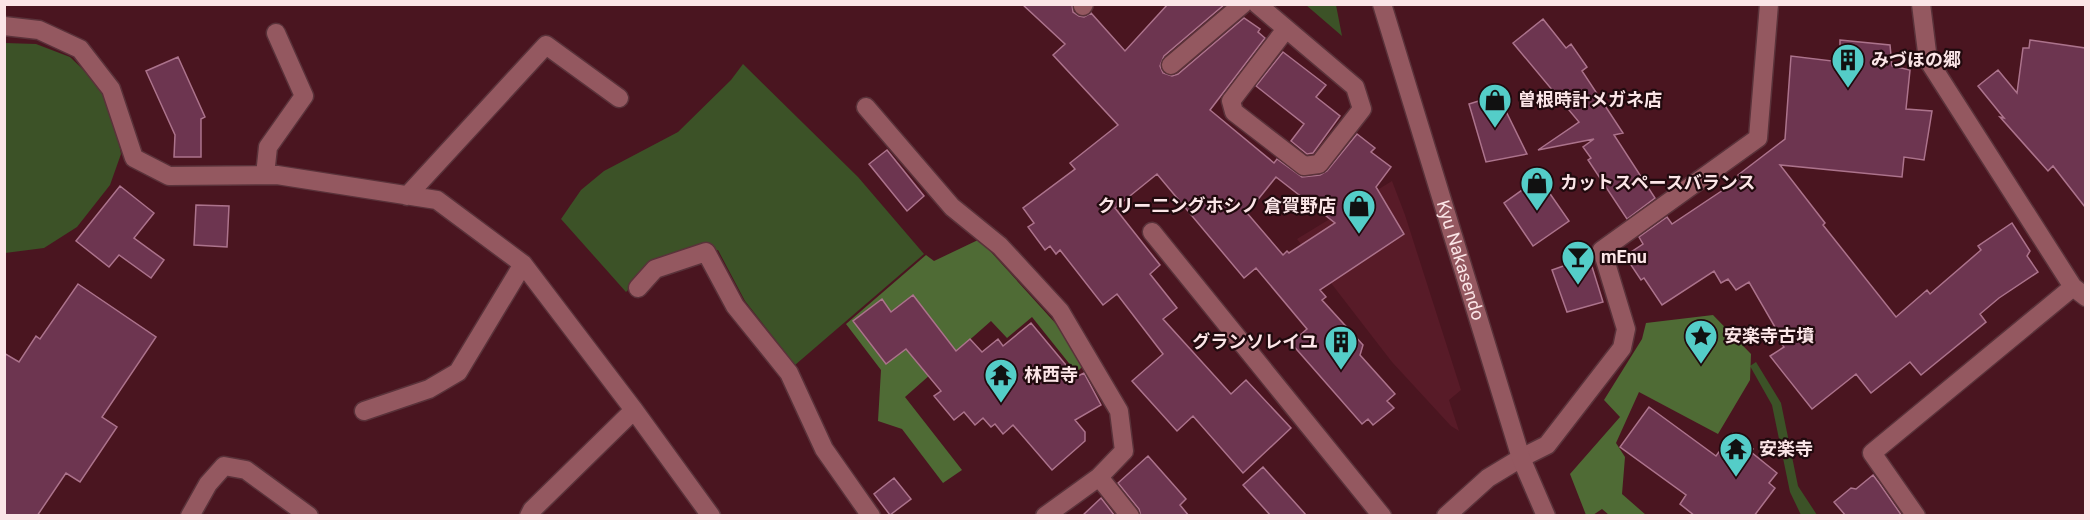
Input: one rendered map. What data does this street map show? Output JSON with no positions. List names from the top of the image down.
{
  "streets": {
    "street": ["Kyu Nakasendo"]
  },
  "places": {
    "building": ["みづほの郷", "グランソレイユ"],
    "shop": ["曽根時計メガネ店", "カットスペースバランス", "クリー二ングホシノ 倉賀野店"],
    "bar": ["mEnu"],
    "place": ["安楽寺古墳"],
    "temple": ["林西寺", "安楽寺"]
  }
}
